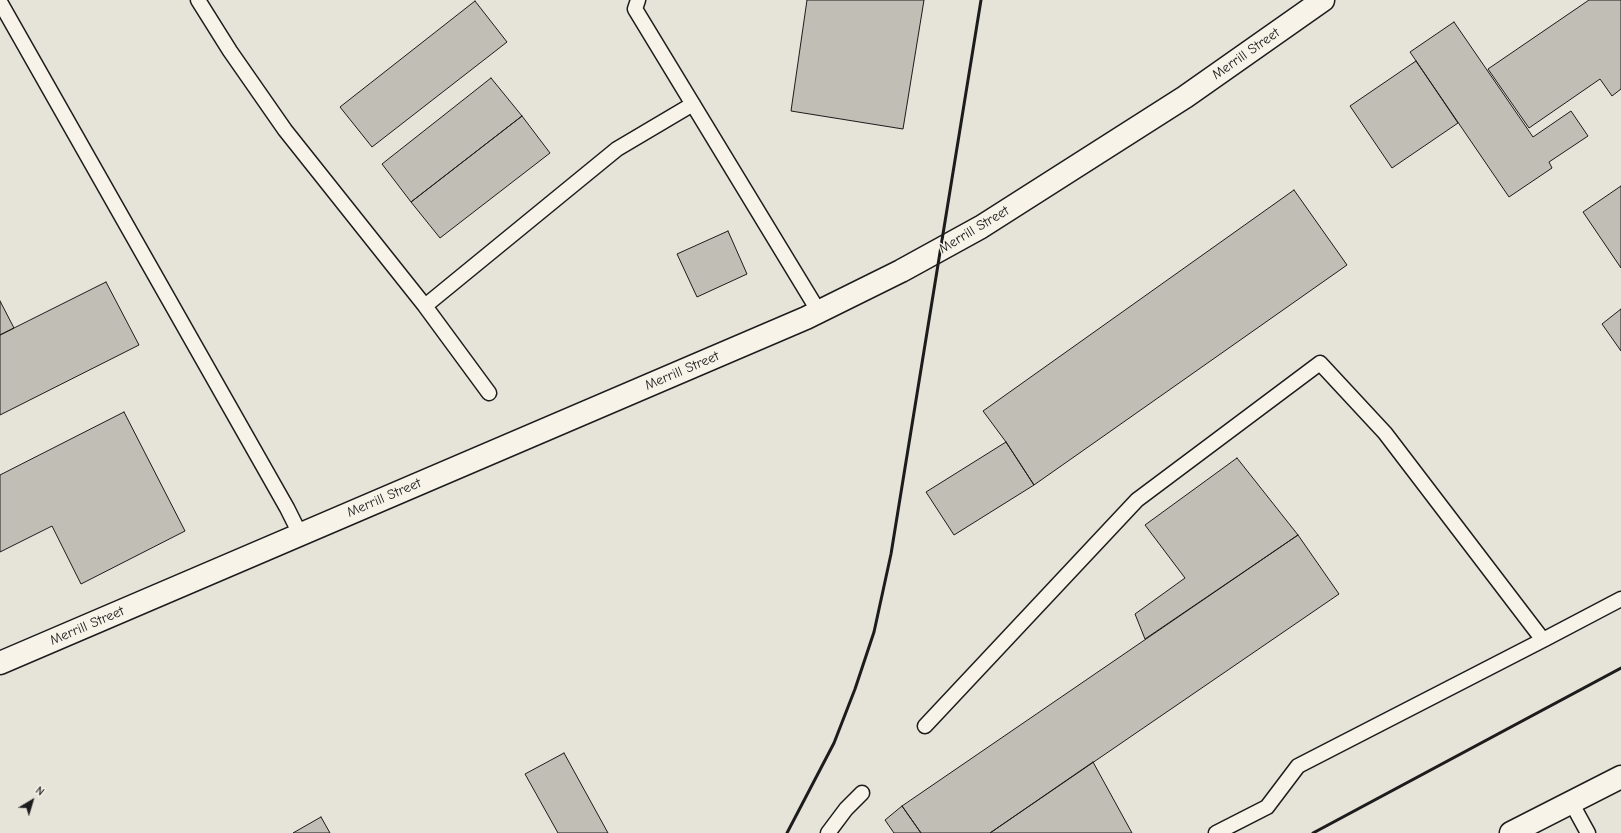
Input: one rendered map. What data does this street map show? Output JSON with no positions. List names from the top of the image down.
{
  "streets": {
    "street": ["Merrill Street"]
  },
  "north": "top right"
}
